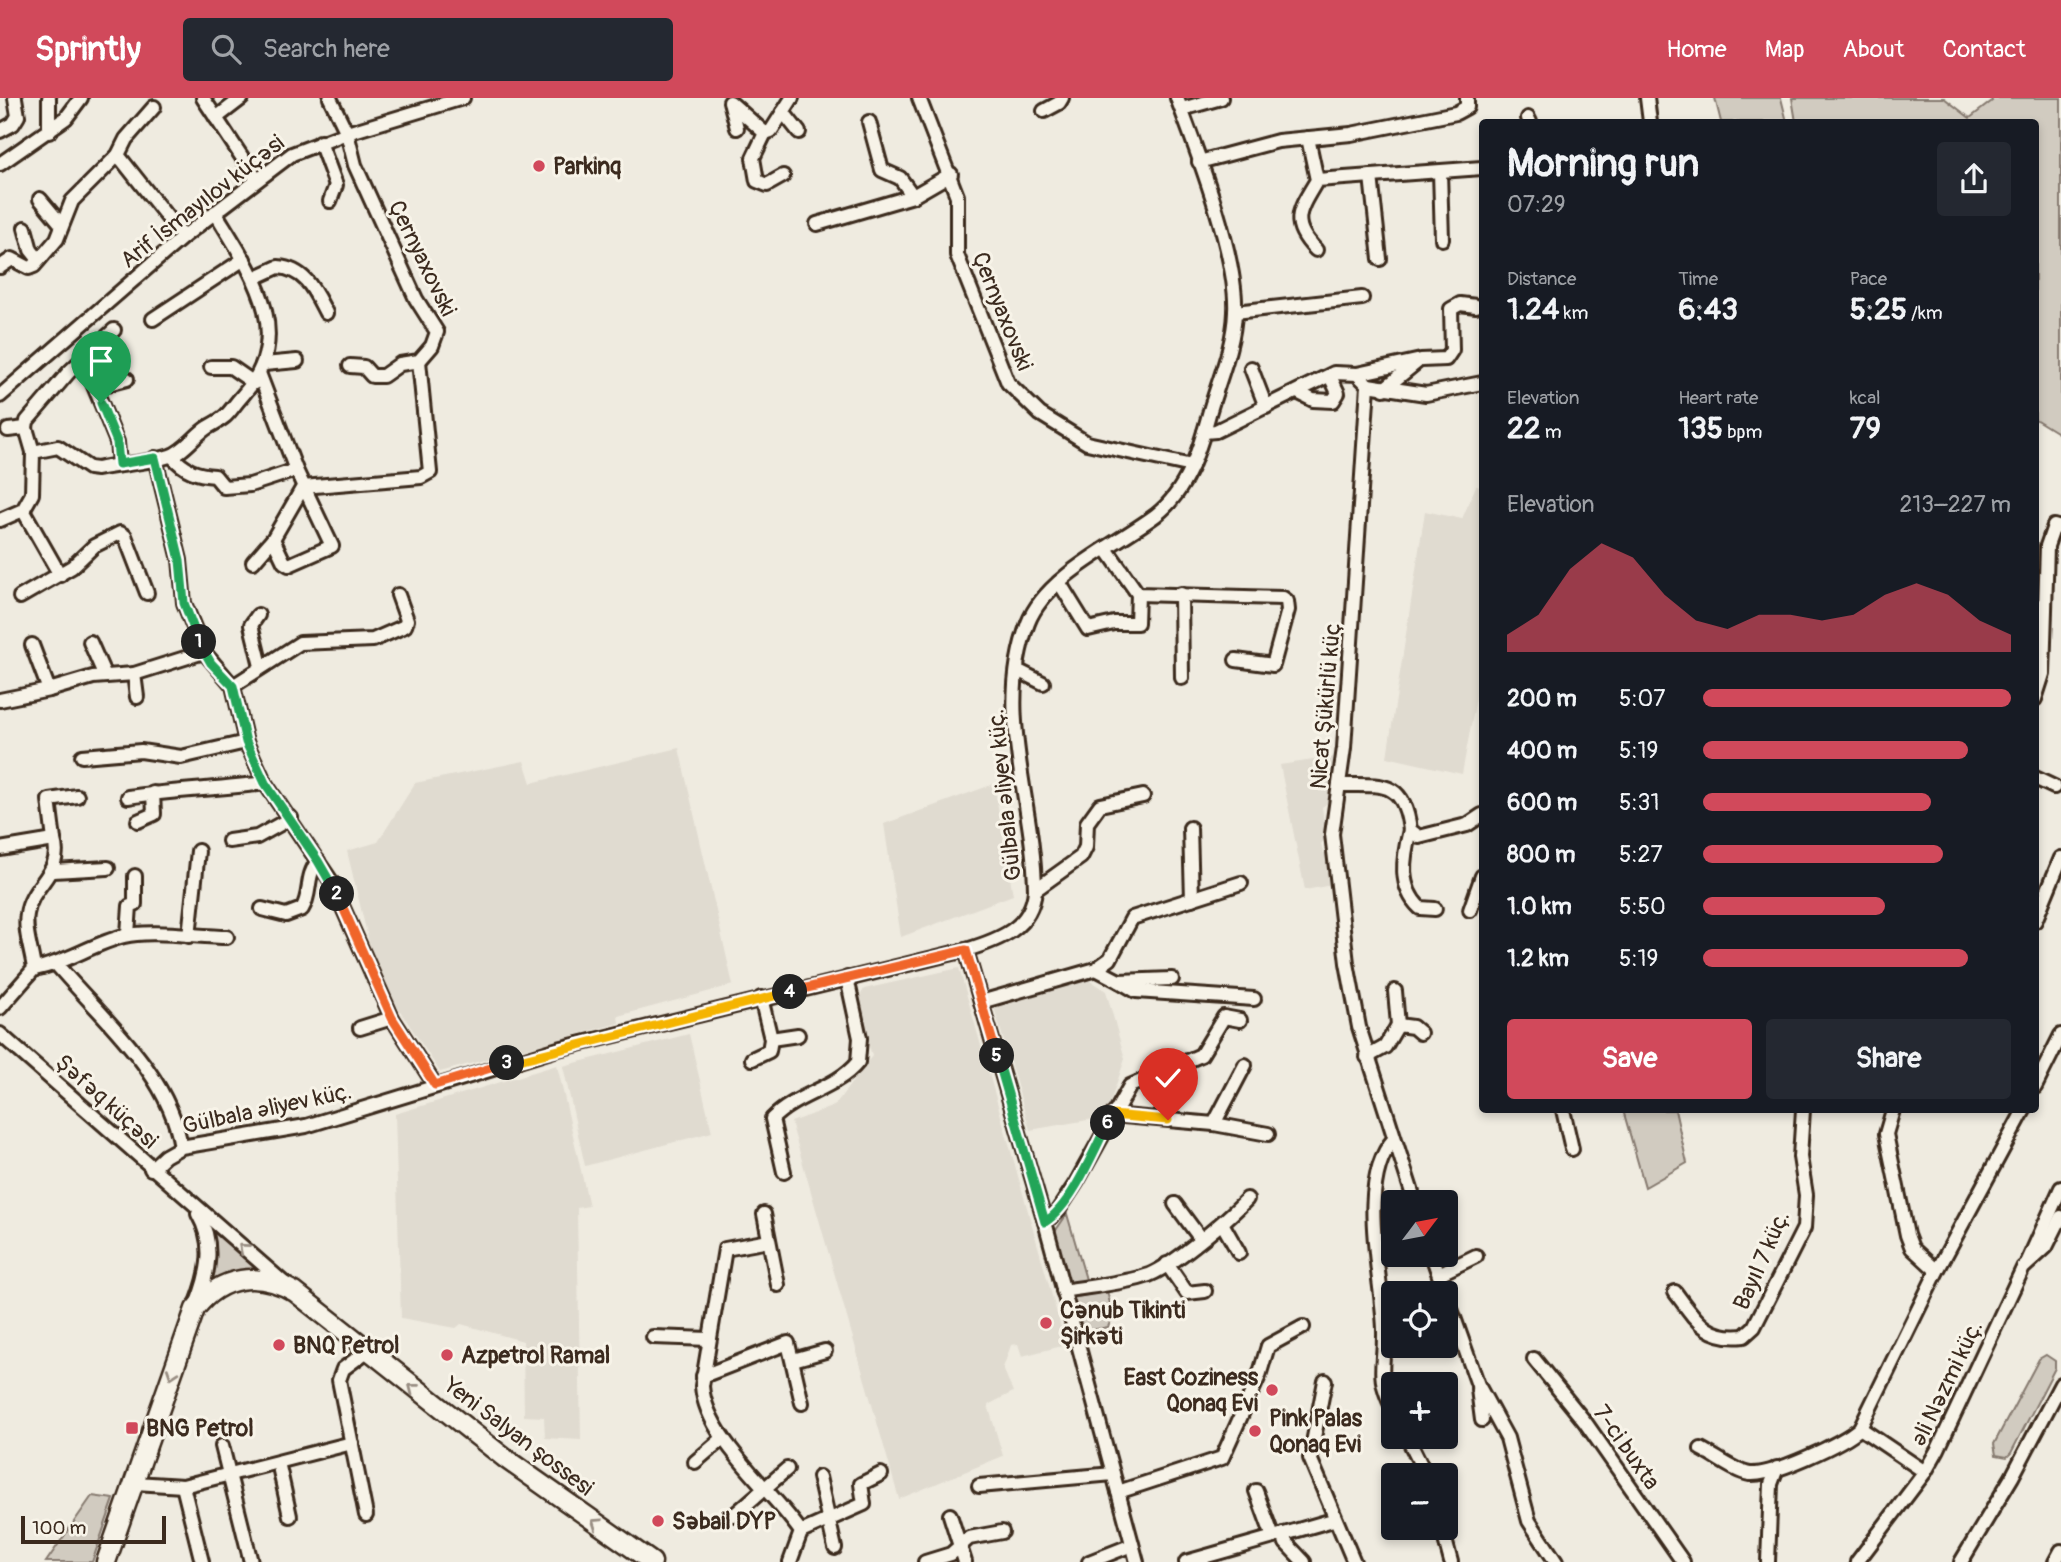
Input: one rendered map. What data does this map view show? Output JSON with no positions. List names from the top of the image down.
{
  "streets": {
    "highway": ["Yeni Salyan şossesi"],
    "street": [
      "Arif İsmayılov küçəsi",
      "Çernyaxovski",
      "Nicat Şükürlü küç",
      "Gülbala Əliyev küç.",
      "Şəfəq küçəsi",
      "Bayıl 7 küç.",
      "Əli Nəzmi küç.",
      "7-ci buxta"
    ]
  },
  "crossings": [
    ["Arif İsmayılov küçəsi", "Çernyaxovski"],
    ["Çernyaxovski", "Gülbala Əliyev küç."],
    ["Gülbala Əliyev küç.", "Şəfəq küçəsi"]
  ],
  "one_way": ["Yeni Salyan şossesi"],
  "places": {
    "other": [
      "Parkinq",
      "Cənub Tikinti Şirkəti",
      "BNQ Petrol",
      "Azpetrol Ramal",
      "East Coziness Qonaq Evi",
      "Pink Palas Qonaq Evi",
      "Səbail DYP"
    ],
    "transit": ["BNG Petrol"]
  },
  "scale_bar": "100 m",
  "north": "top right",
  "page": {
    "header": "Sprintly",
    "search": "Search here",
    "nav": [
      "Home",
      "Map",
      "About",
      "Contact"
    ],
    "heading": ["Morning run", "07:29"],
    "stats": [
      ["Distance", "1.24 km"],
      ["Time", "6:43"],
      ["Pace", "5:25 /km"],
      ["Elevation", "22 m"],
      ["Heart rate", "135 bpm"],
      ["kcal", "79"]
    ],
    "chart": ["Elevation", "213–227 m"],
    "pins": [
      "1",
      "2",
      "4",
      "5",
      "3",
      "6"
    ],
    "list": [
      {
        "name": "200 m",
        "note": "5:07"
      },
      {
        "name": "400 m",
        "note": "5:19"
      },
      {
        "name": "600 m",
        "note": "5:31"
      },
      {
        "name": "800 m",
        "note": "5:27"
      },
      {
        "name": "1.0 km",
        "note": "5:50"
      },
      {
        "name": "1.2 km",
        "note": "5:19"
      }
    ],
    "buttons": ["Save", "Share"],
    "map_buttons": ["+", "−"],
    "scale": "100 m"
  }
}
